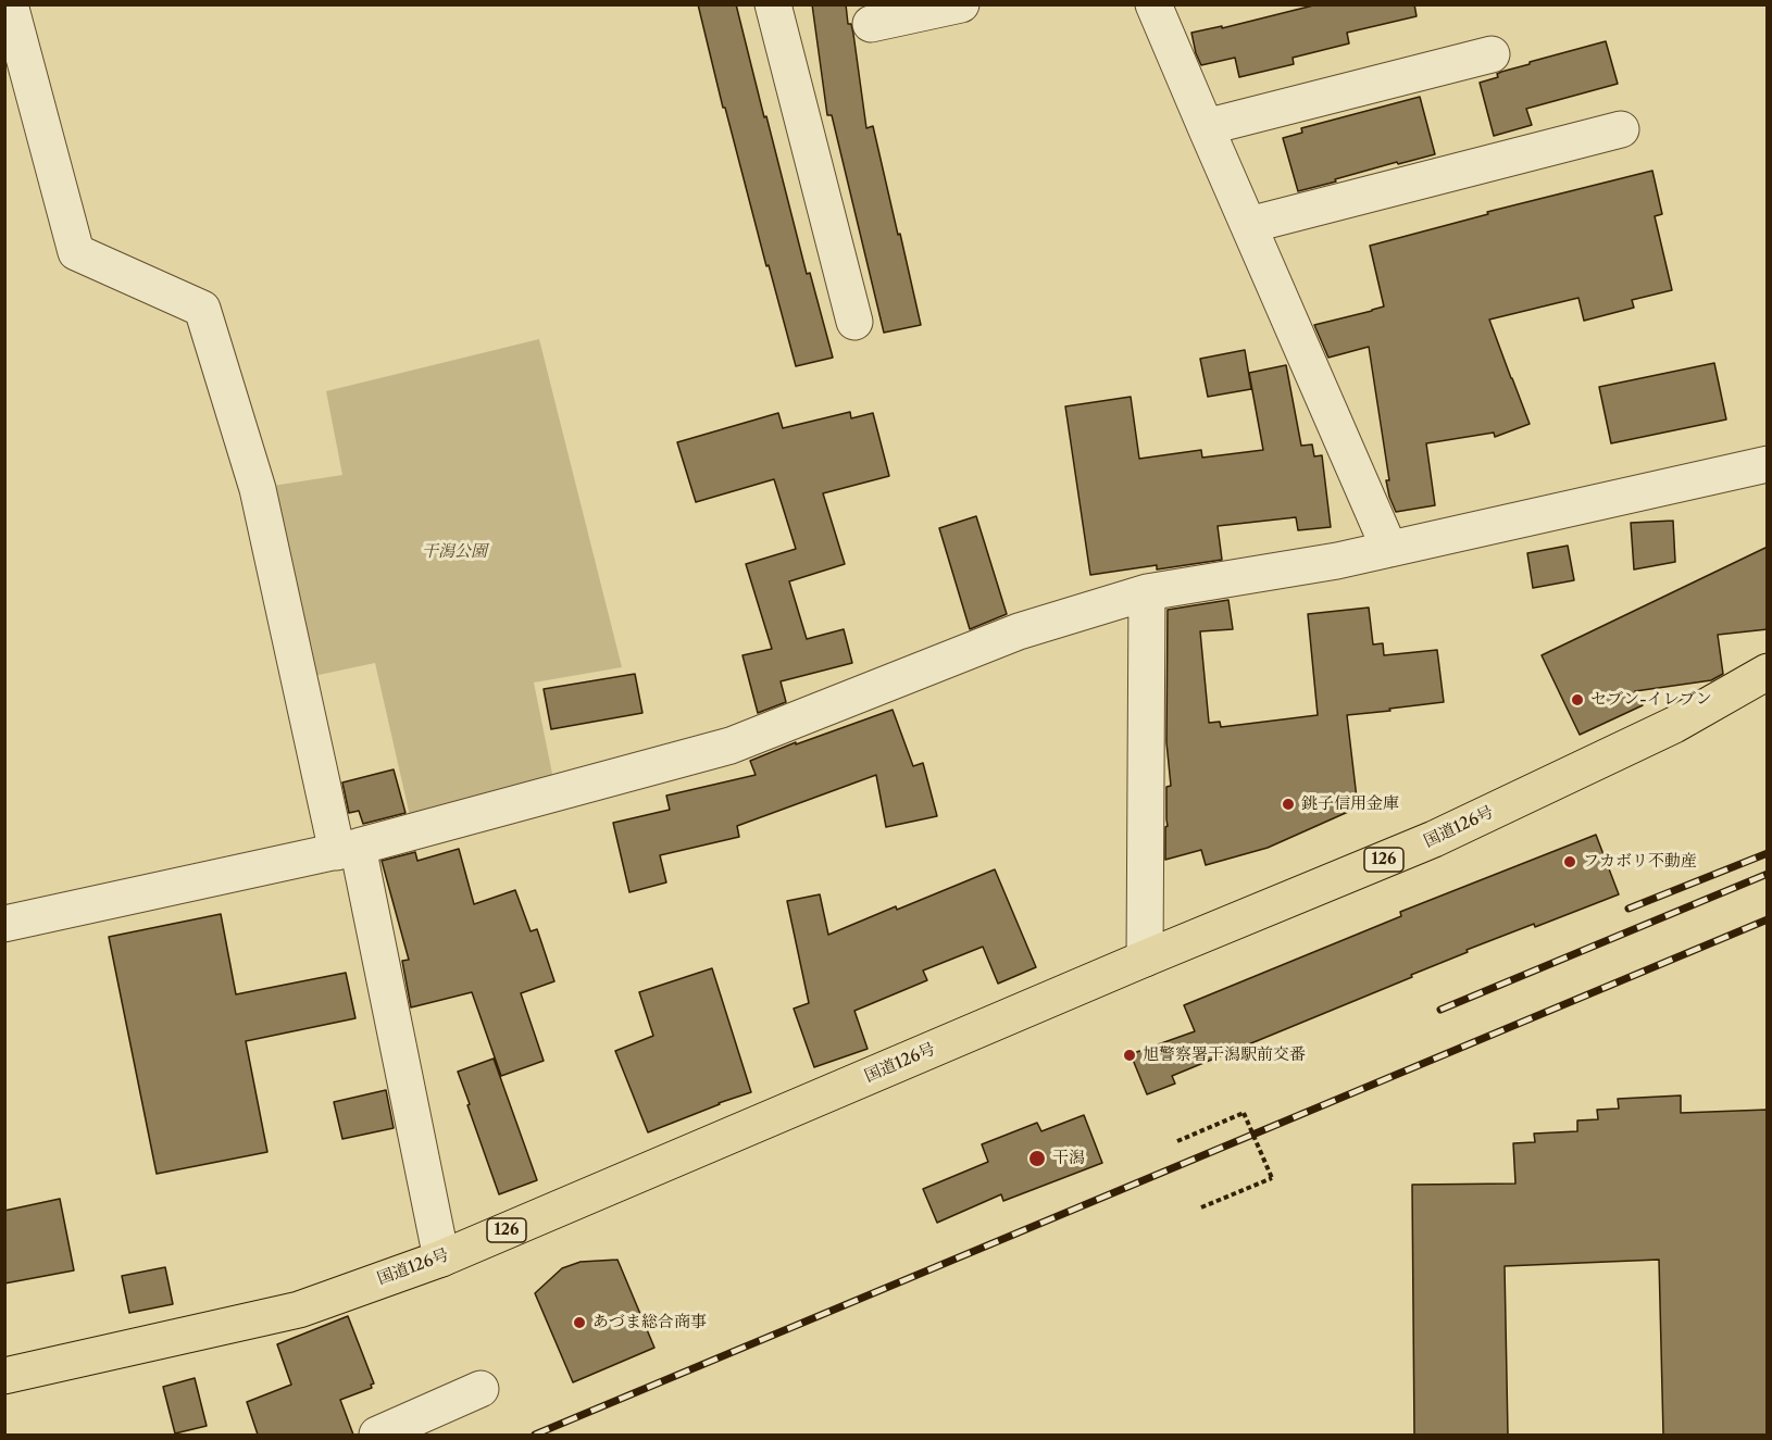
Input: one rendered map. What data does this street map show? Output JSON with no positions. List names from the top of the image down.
{
  "streets": {
    "highway": ["国道126号", "126"]
  },
  "parks": ["干潟公園"],
  "places": [
    "セブン-イレブン",
    "銚子信用金庫",
    "フカボリ不動産",
    "旭警察署干潟駅前交番",
    "干潟",
    "あづま総合商事"
  ]
}
